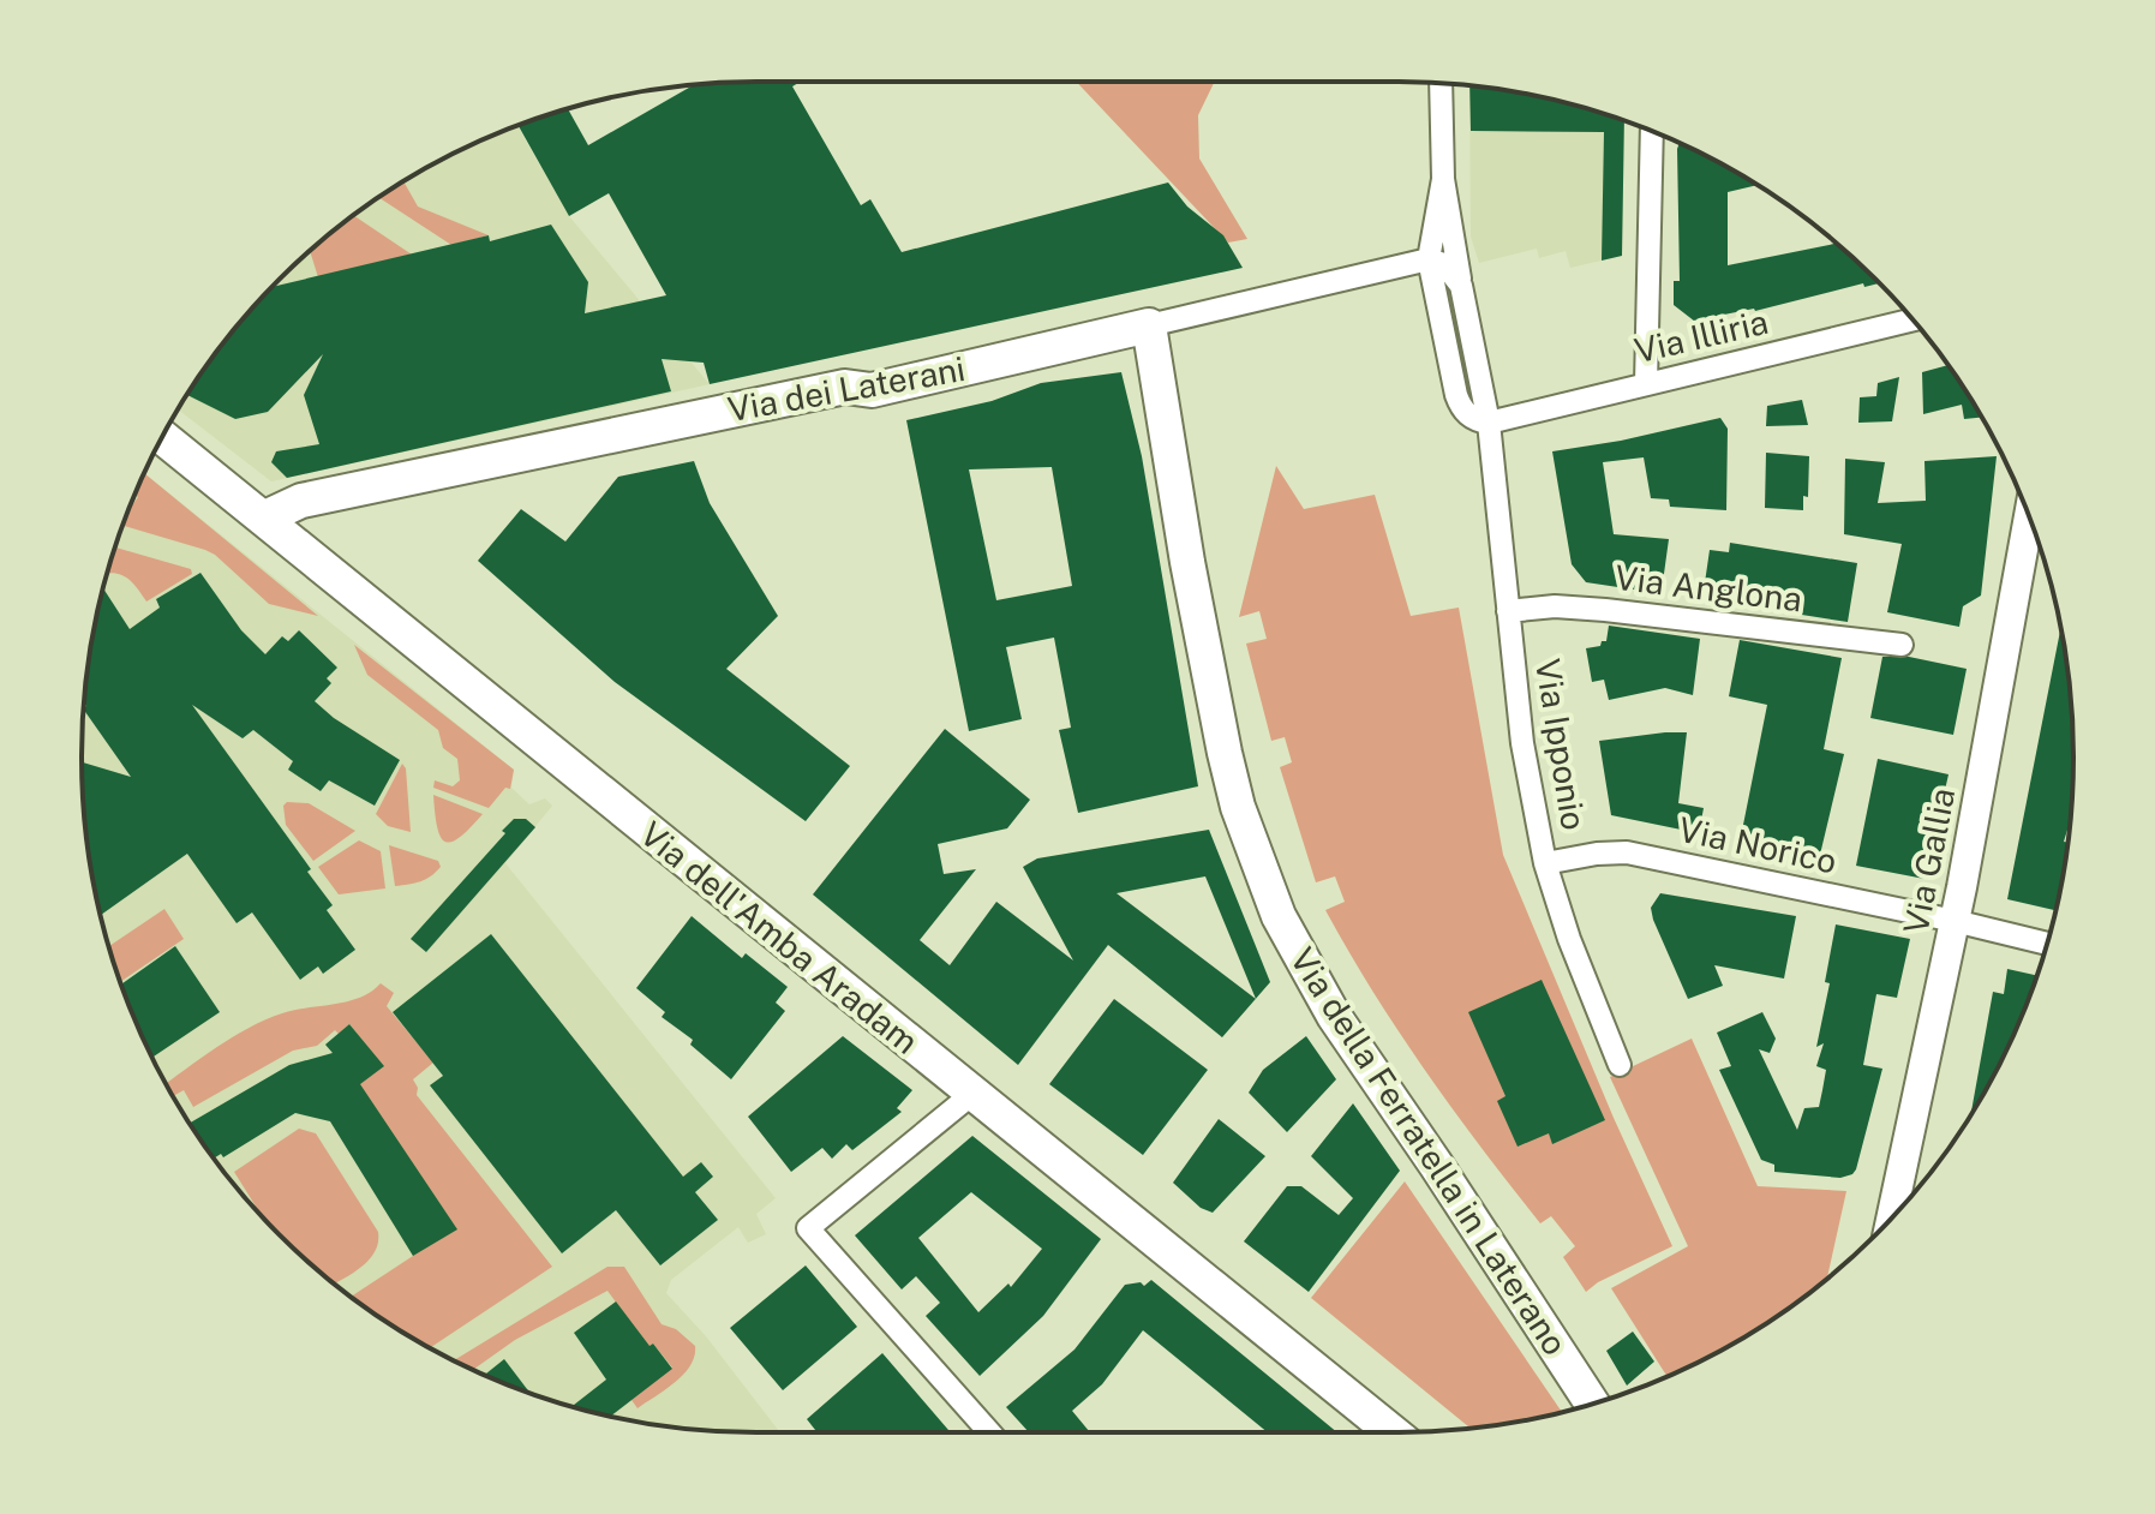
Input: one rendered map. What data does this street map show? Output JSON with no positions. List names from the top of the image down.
{
  "streets": {
    "main road": [
      "Via dei Laterani",
      "Via Gallia",
      "Via dell'Amba Aradam",
      "Via della Ferratella in Laterano"
    ],
    "street": [
      "Via Illiria",
      "Via Anglona",
      "Via Ipponio",
      "Via Norico"
    ]
  },
  "crossings": [
    ["Via Illiria", "Via Ipponio"],
    ["Via dei Laterani", "Via dell'Amba Aradam"],
    ["Via dei Laterani", "Via della Ferratella in Laterano"],
    ["Via Anglona", "Via Ipponio"],
    ["Via Ipponio", "Via Norico"],
    ["Via Norico", "Via Gallia"]
  ]
}
